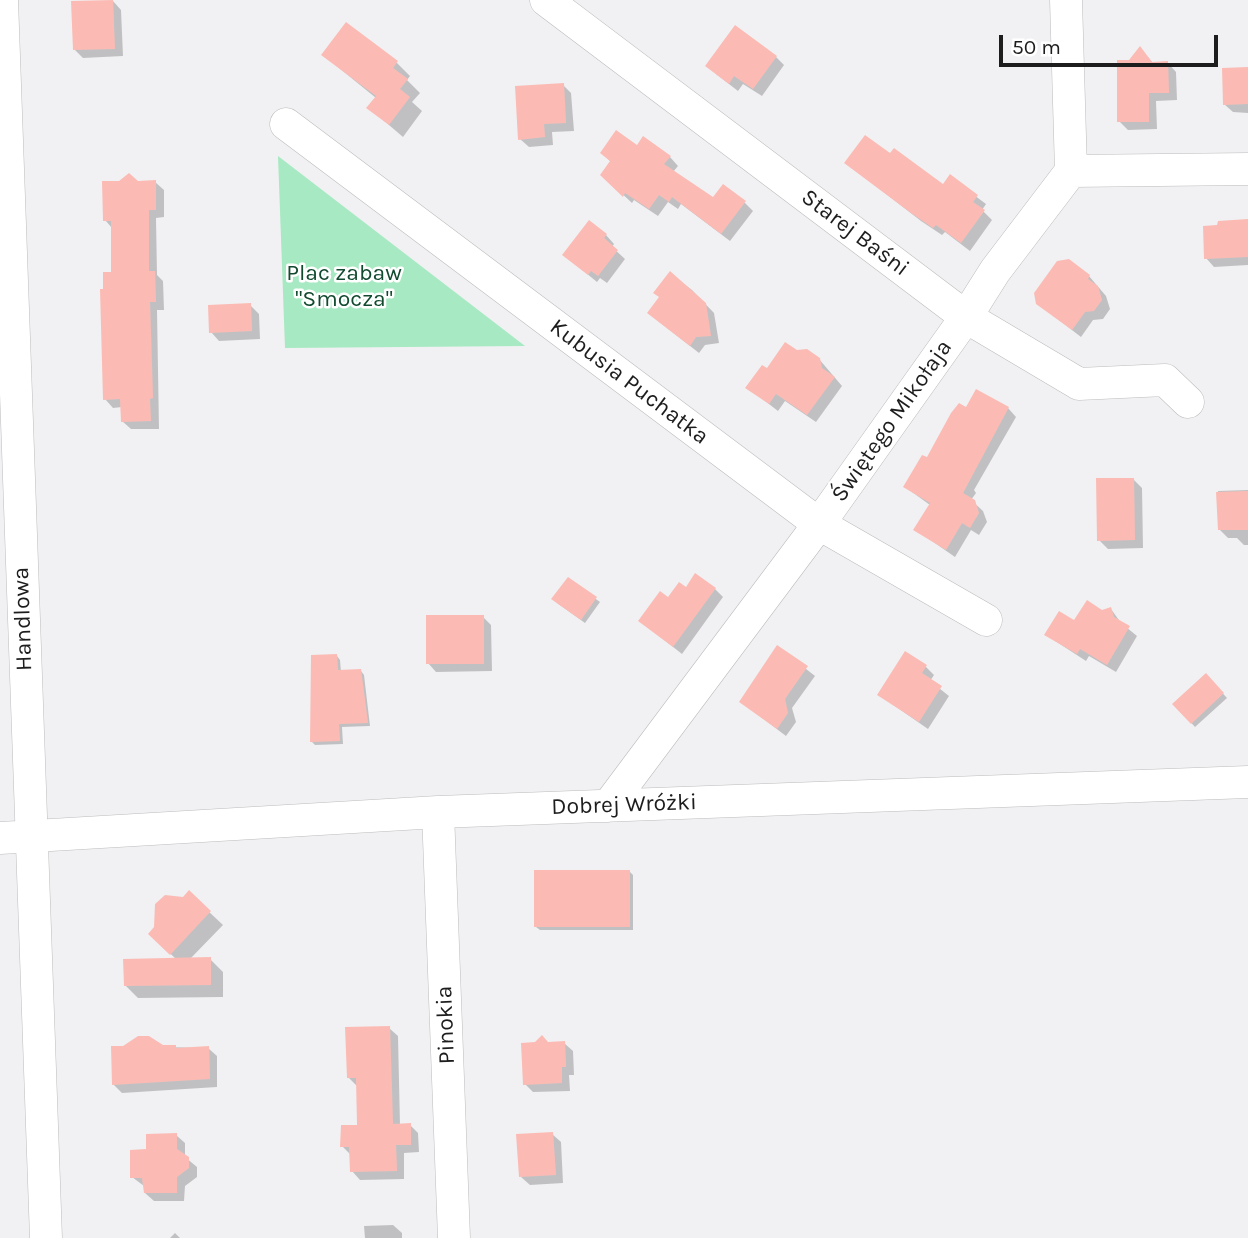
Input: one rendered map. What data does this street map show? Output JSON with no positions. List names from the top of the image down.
{
  "streets": {
    "street": [
      "Starej Baśni",
      "Kubusia Puchatka",
      "Świętego Mikołaja",
      "Handlowa",
      "Dobrej Wróżki",
      "Pinokia"
    ]
  },
  "crossings": [
    ["Starej Baśni", "Świętego Mikołaja"],
    ["Kubusia Puchatka", "Świętego Mikołaja"],
    ["Świętego Mikołaja", "Dobrej Wróżki"],
    ["Handlowa", "Dobrej Wróżki"],
    ["Dobrej Wróżki", "Pinokia"]
  ],
  "parks": ["Plac zabaw \"Smocza\""],
  "scale_bar": "50 m"
}
